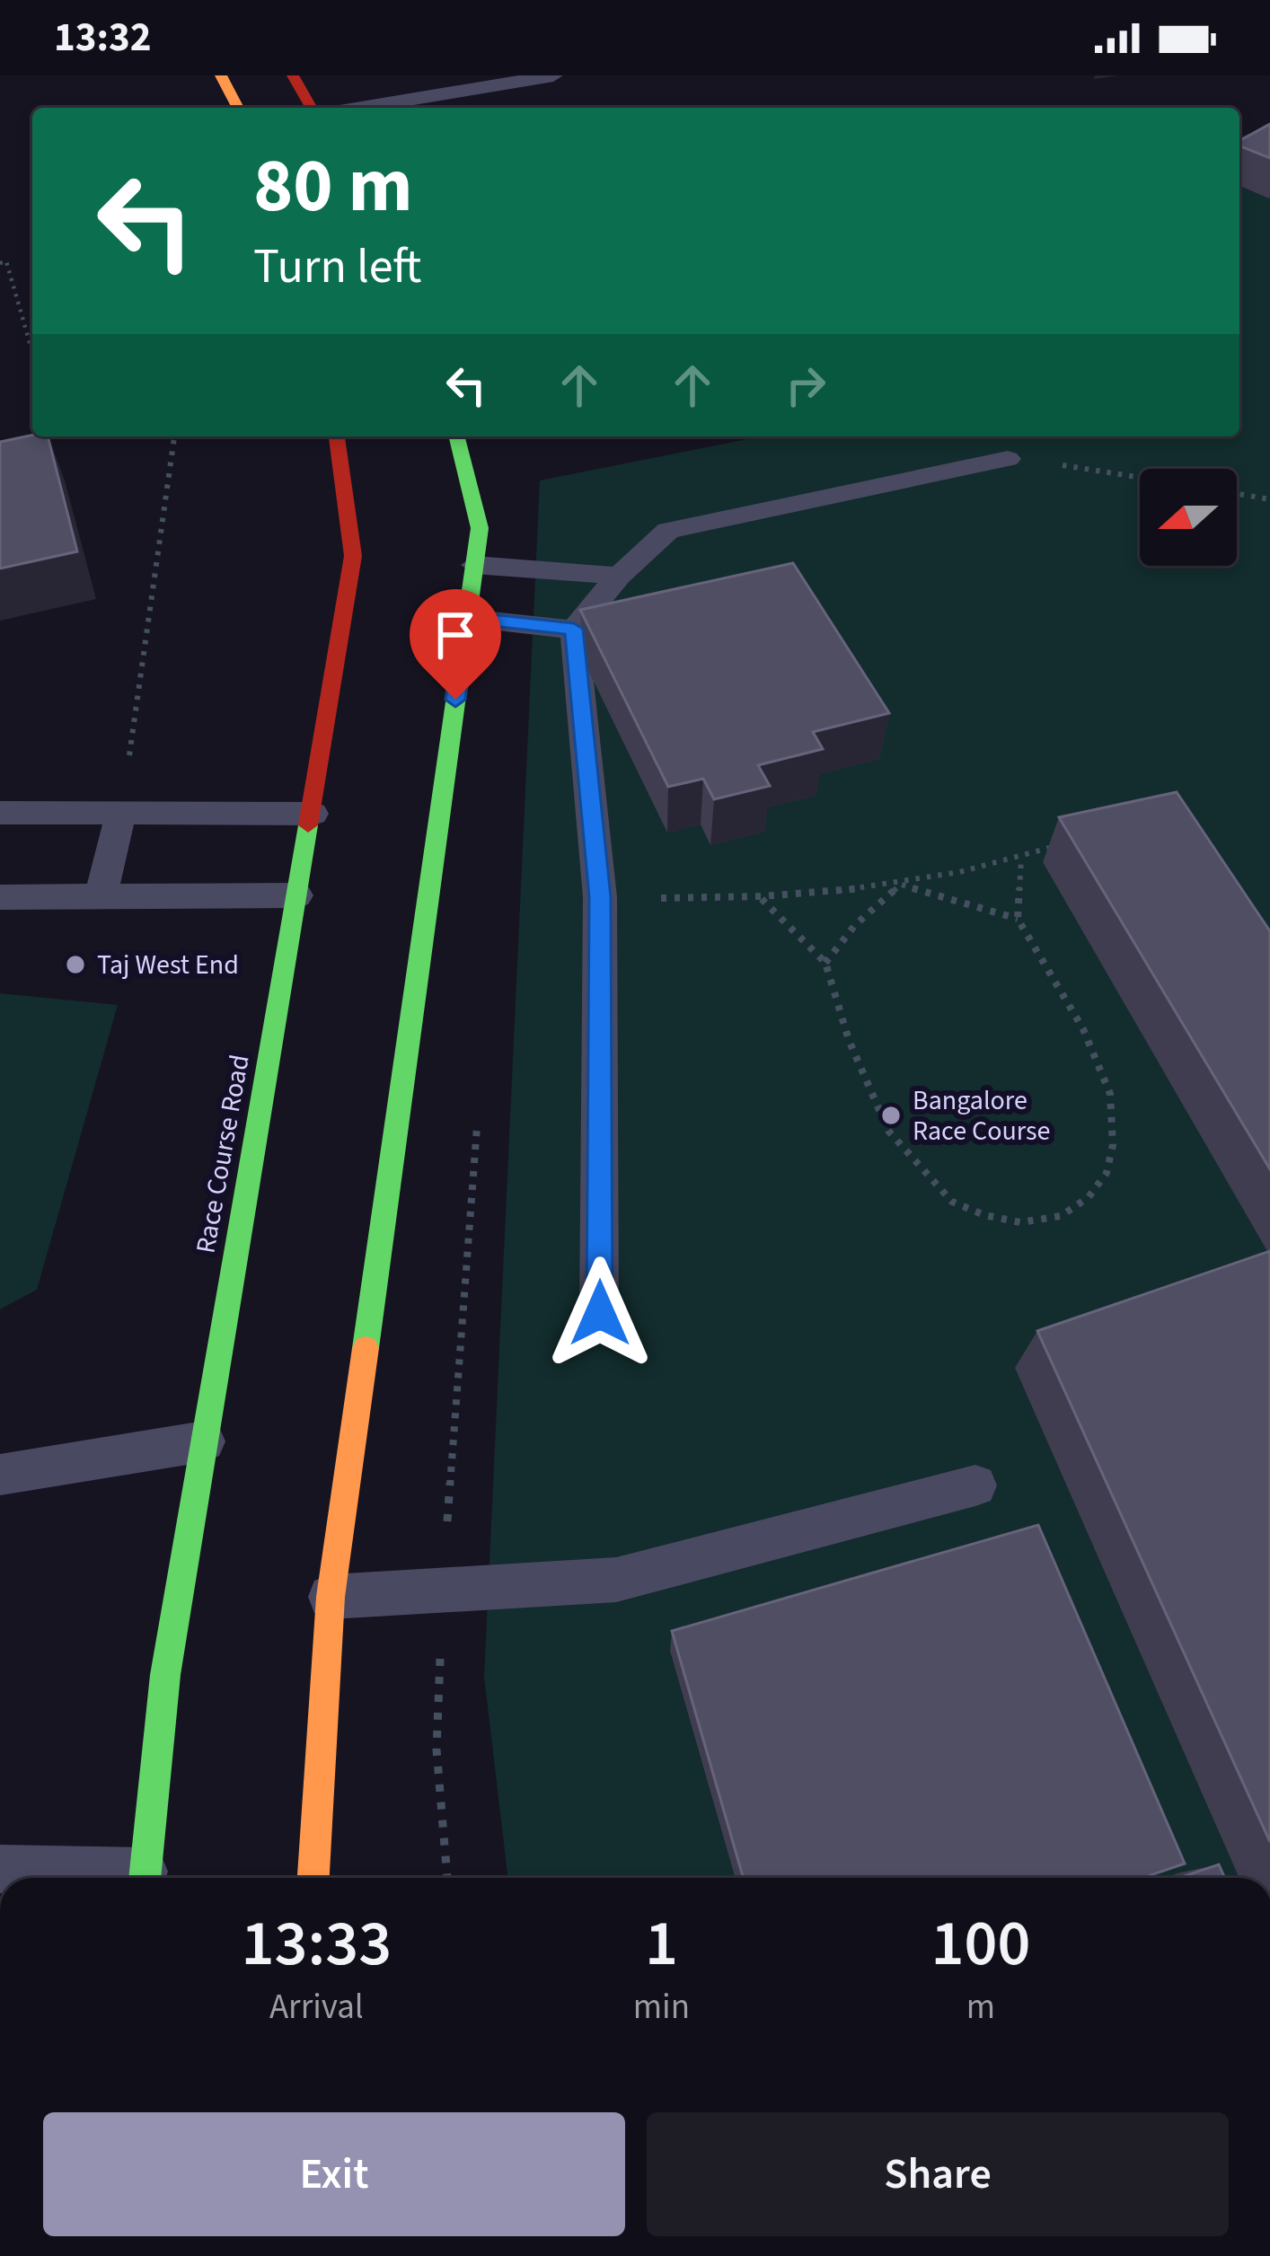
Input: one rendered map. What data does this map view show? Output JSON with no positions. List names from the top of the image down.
{
  "streets": {
    "main road": ["Race Course Road"]
  },
  "places": ["Taj West End", "Bangalore Race Course"],
  "north": "left",
  "page": {
    "status": "13:32",
    "turn": ["80 m", "Turn left"],
    "eta": [
      "13:33",
      "Arrival",
      "1",
      "min",
      "100",
      "m"
    ],
    "buttons": ["Exit", "Share"]
  }
}
